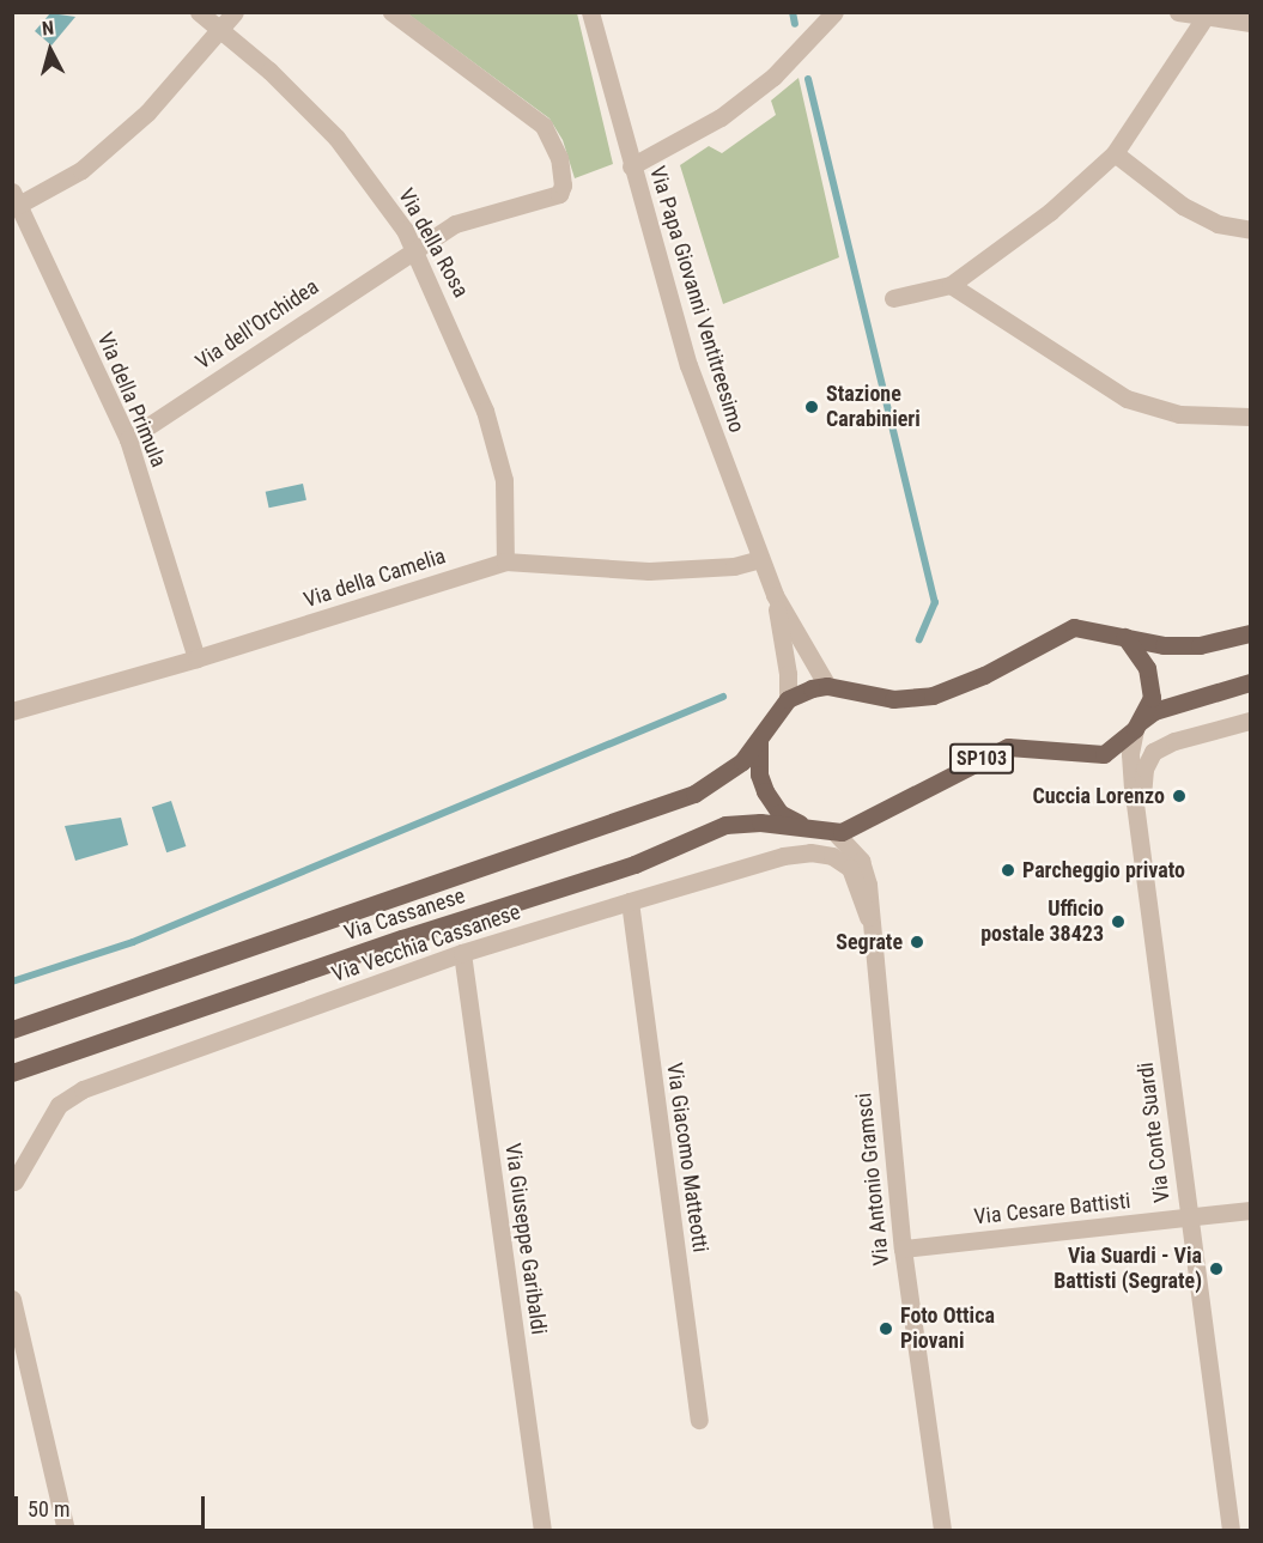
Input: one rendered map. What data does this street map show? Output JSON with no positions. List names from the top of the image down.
{
  "streets": {
    "main road": ["SP103", "Via Cassanese"],
    "street": [
      "Via della Rosa",
      "Via Papa Giovanni Ventitreesimo",
      "Via dell'Orchidea",
      "Via della Primula",
      "Via della Camelia",
      "Via Vecchia Cassanese",
      "Via Conte Suardi",
      "Via Giacomo Matteotti",
      "Via Antonio Gramsci",
      "Via Cesare Battisti",
      "Via Giuseppe Garibaldi"
    ]
  },
  "crossings": [
    ["Via della Rosa", "Via dell'Orchidea"],
    ["Via della Rosa", "Via della Camelia"],
    ["Via Papa Giovanni Ventitreesimo", "Via della Camelia"],
    ["Via Papa Giovanni Ventitreesimo", "Via Cassanese"],
    ["Via dell'Orchidea", "Via della Primula"],
    ["Via della Primula", "Via della Camelia"],
    ["Via Cassanese", "Via Conte Suardi"],
    ["Via Cassanese", "Via Antonio Gramsci"],
    ["Via Vecchia Cassanese", "Via Giacomo Matteotti"],
    ["Via Vecchia Cassanese", "Via Antonio Gramsci"],
    ["Via Vecchia Cassanese", "Via Giuseppe Garibaldi"],
    ["Via Conte Suardi", "Via Cesare Battisti"],
    ["Via Antonio Gramsci", "Via Cesare Battisti"]
  ],
  "places": [
    "Stazione Carabinieri",
    "Cuccia Lorenzo",
    "Parcheggio privato",
    "Ufficio postale 38423",
    "Segrate",
    "Via Suardi - Via Battisti (Segrate)",
    "Foto Ottica Piovani"
  ],
  "scale_bar": "50 m",
  "north": "top"
}
